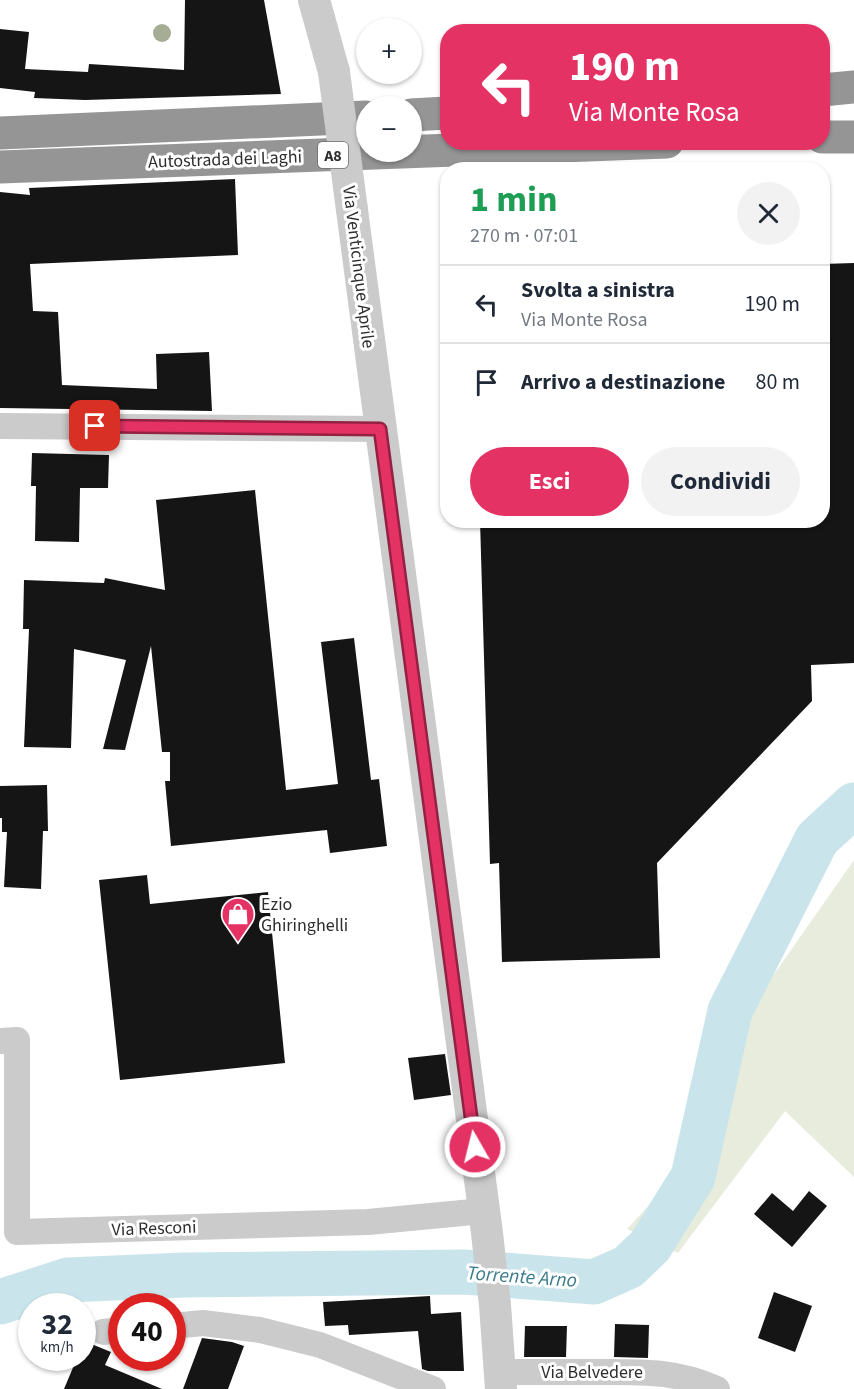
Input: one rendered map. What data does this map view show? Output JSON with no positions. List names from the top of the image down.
{
  "streets": {
    "highway": ["A8", "Autostrada dei Laghi"],
    "street": ["Via Venticinque Aprile", "Via Resconi", "Via Belvedere"]
  },
  "crossings": [
    ["Via Venticinque Aprile", "Via Resconi"],
    ["Via Venticinque Aprile", "Via Belvedere"]
  ],
  "water": ["Torrente Arno"],
  "places": {
    "shop": ["Ezio Ghiringhelli"]
  },
  "page": {
    "map_buttons": ["+", "−"],
    "turn": ["190 m", "Via Monte Rosa"],
    "heading": ["1 min", "270 m · 07:01"],
    "list": [
      {
        "name": "Svolta a sinistra",
        "note": "Via Monte Rosa",
        "value": "190 m"
      },
      {
        "name": "Arrivo a destinazione",
        "value": "80 m"
      }
    ],
    "buttons": ["Esci", "Condividi"],
    "speed": "32 km/h",
    "limit": "40"
  }
}
